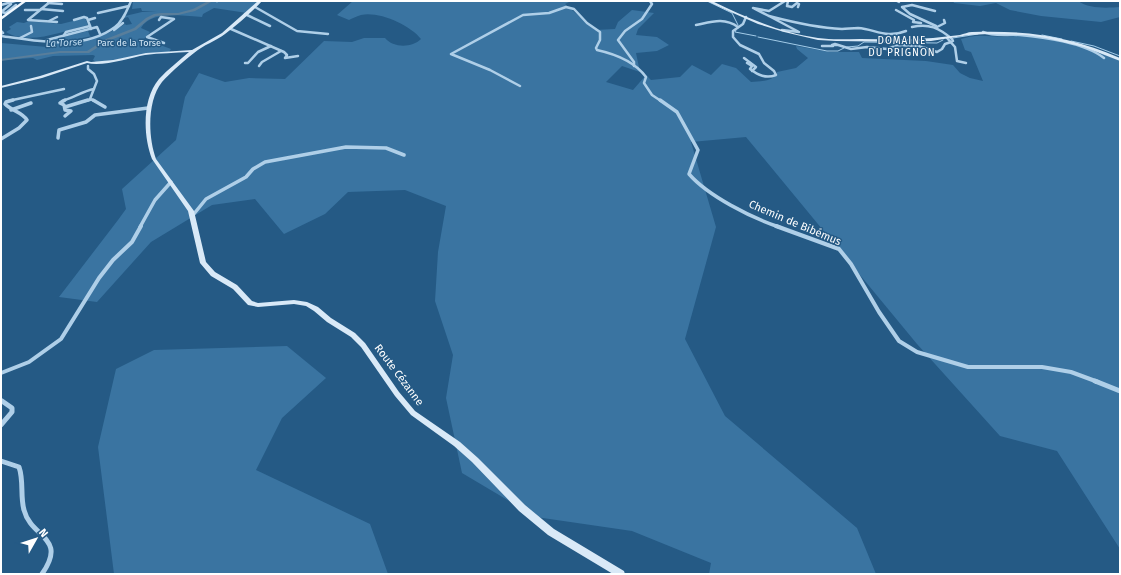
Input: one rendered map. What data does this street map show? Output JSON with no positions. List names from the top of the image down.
{
  "streets": {
    "street": ["Chemin de Bibémus", "Route Cézanne"]
  },
  "districts": ["DOMAINE DU PRIGNON"],
  "water": ["La Torse"],
  "parks": ["Parc de la Torse"],
  "north": "top right"
}
